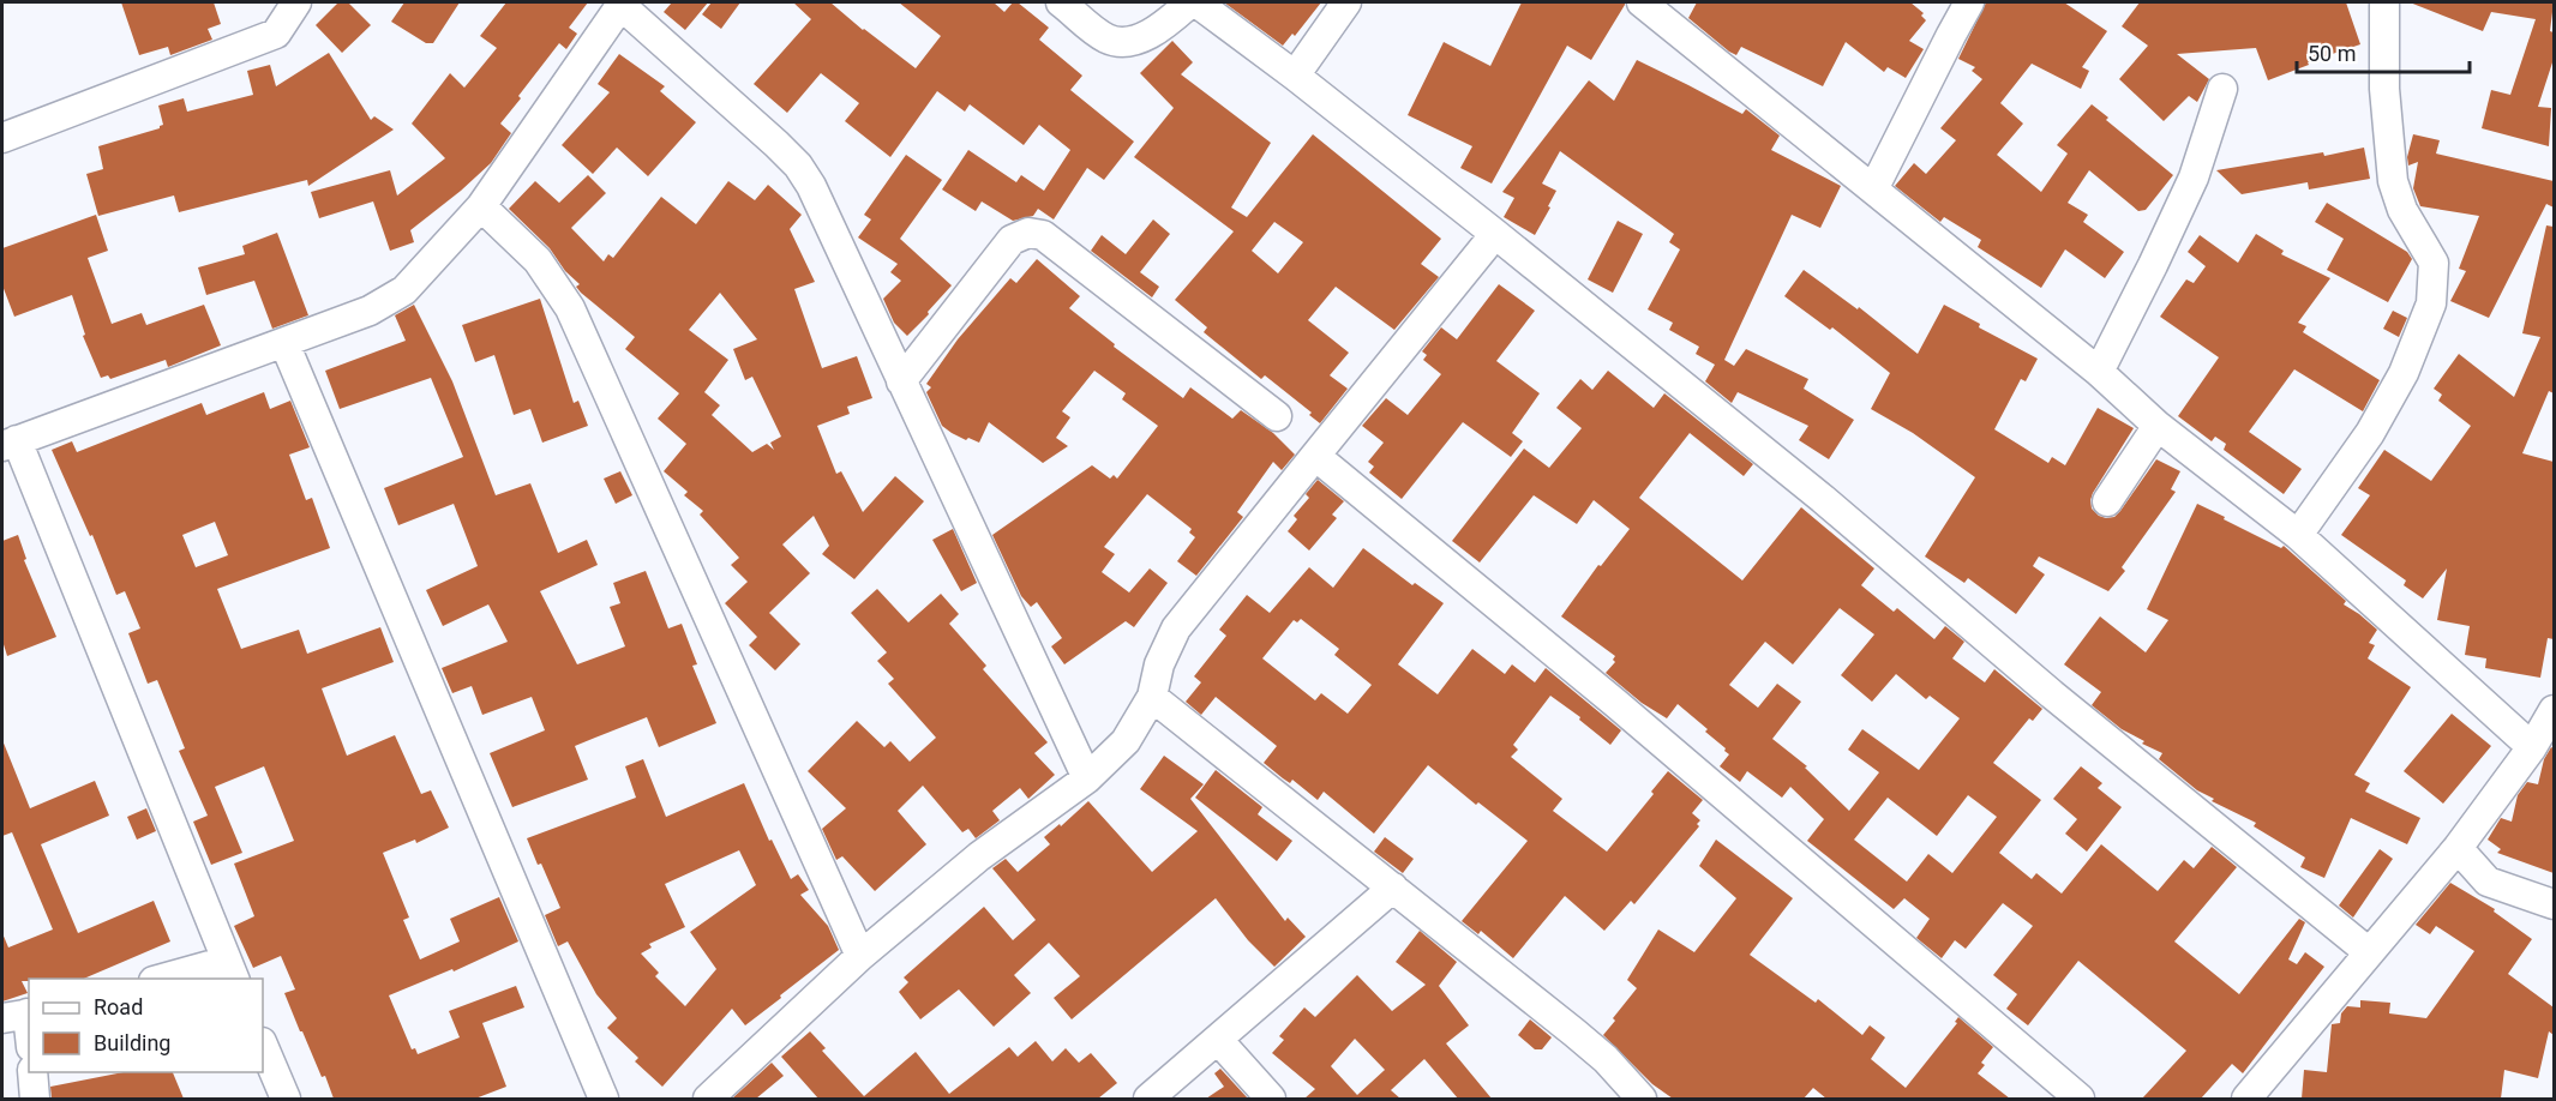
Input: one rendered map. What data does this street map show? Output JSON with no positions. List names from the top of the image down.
{
  "legend": ["Road", "Building"],
  "scale_bar": "50 m"
}
